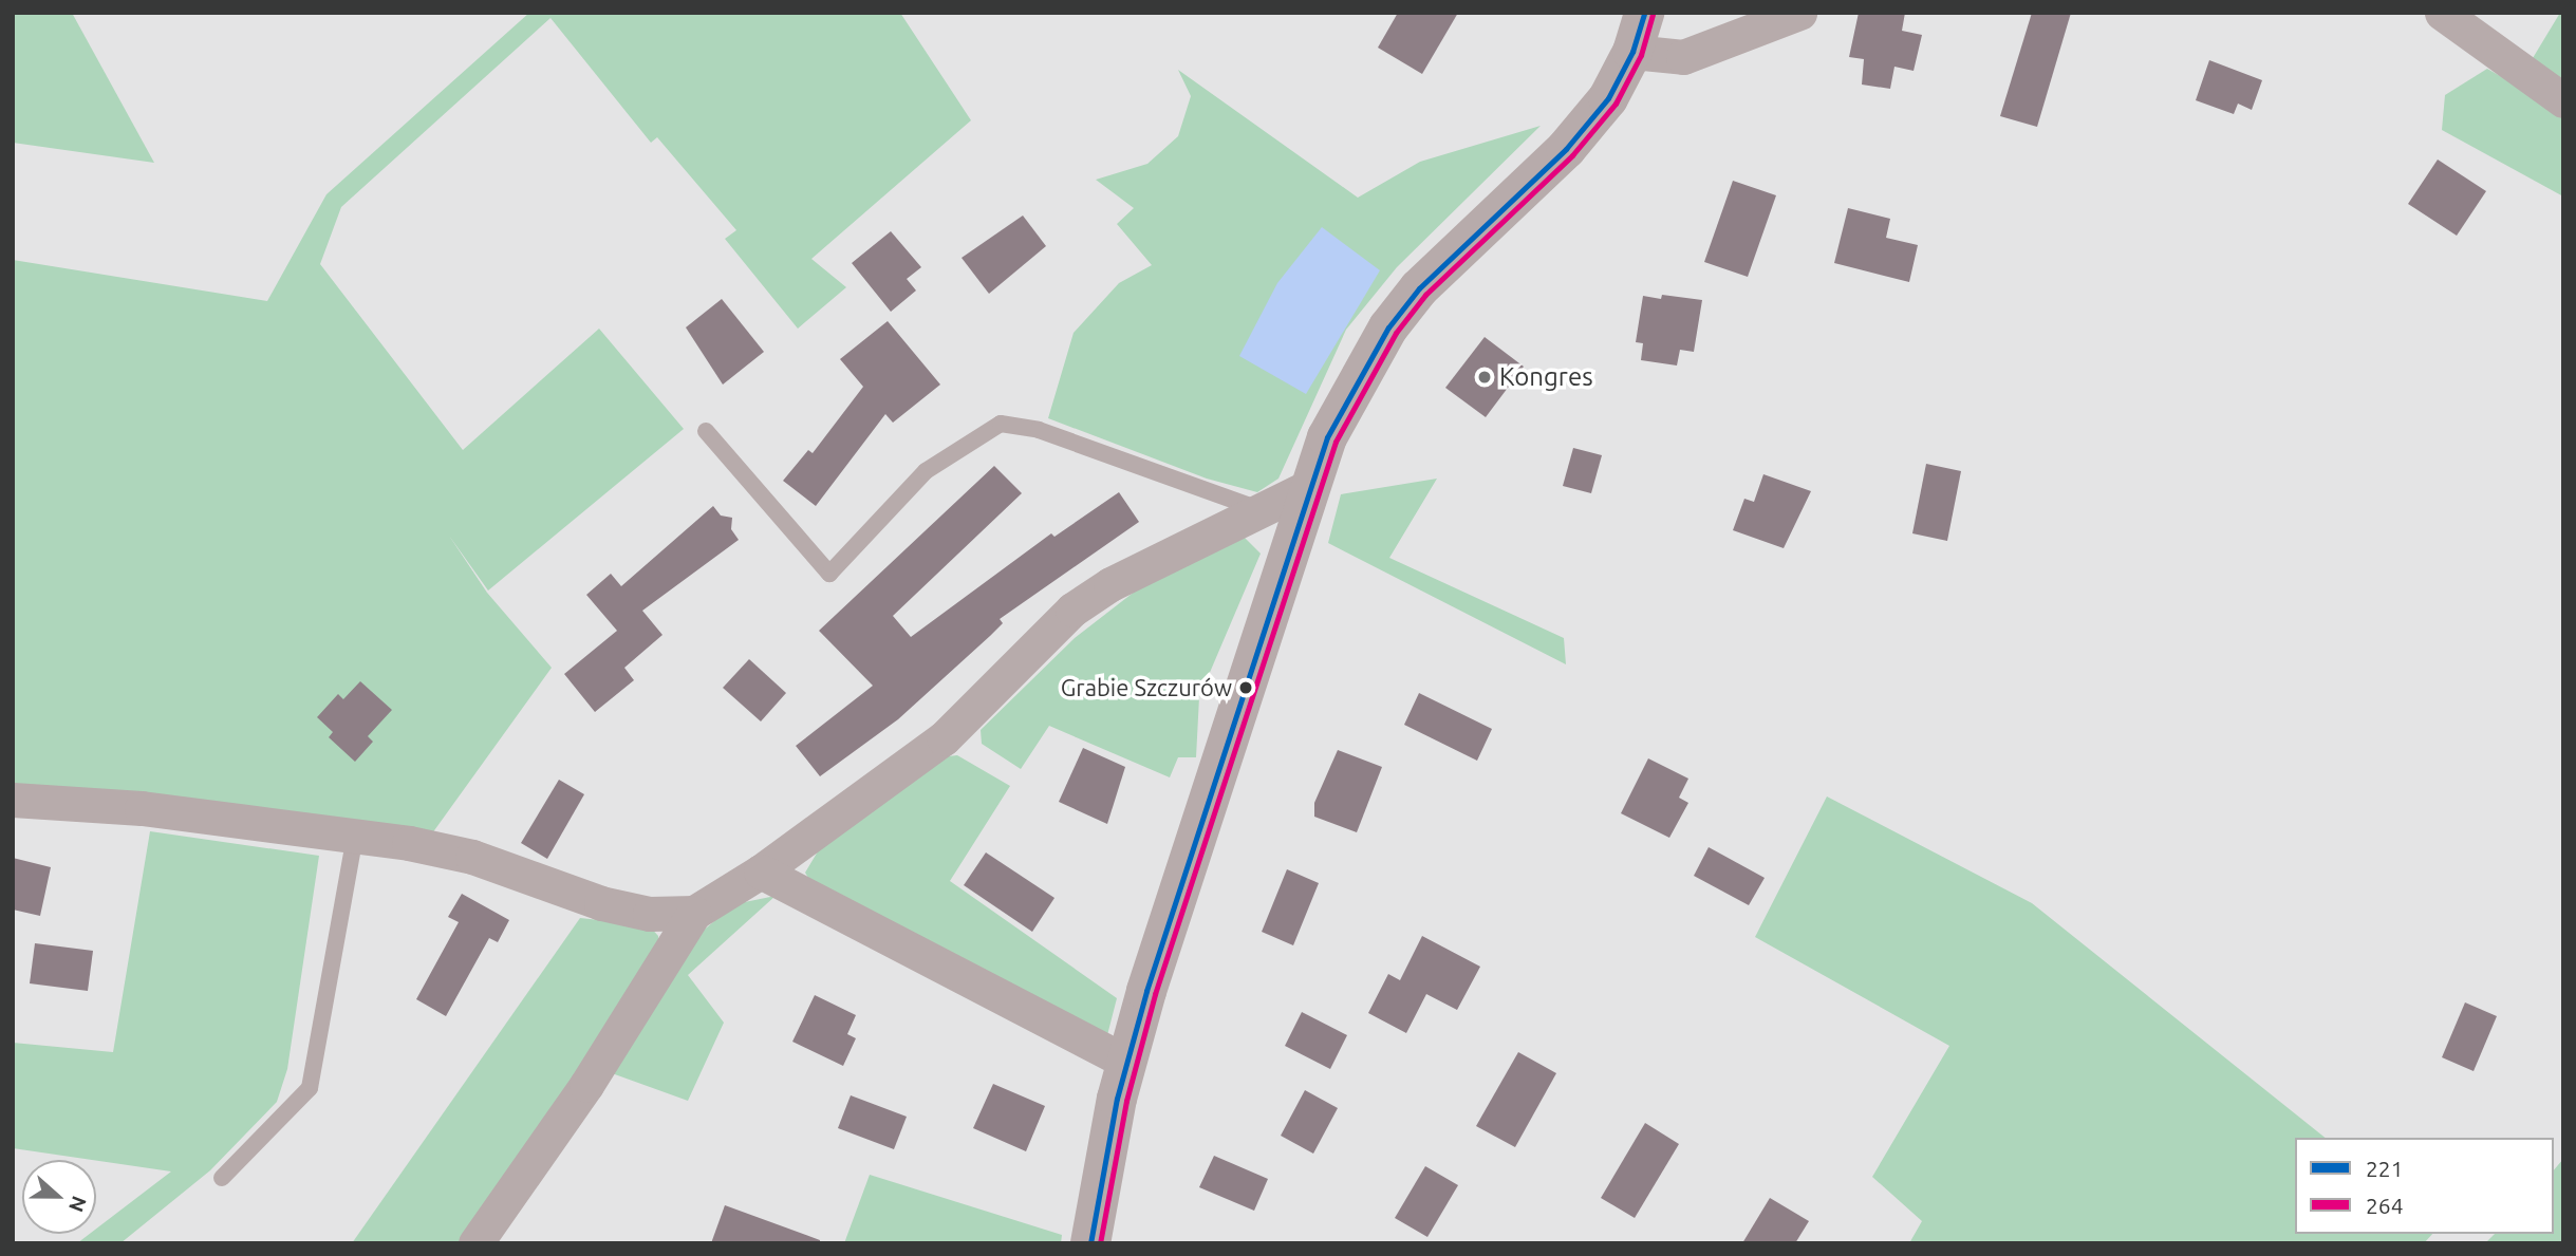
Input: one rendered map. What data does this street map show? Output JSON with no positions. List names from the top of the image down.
{
  "places": ["Kongres", "Grabie Szczurów"],
  "lines": ["transit line 221", "transit line 264"],
  "legend": ["221", "264"],
  "north": "right"
}
